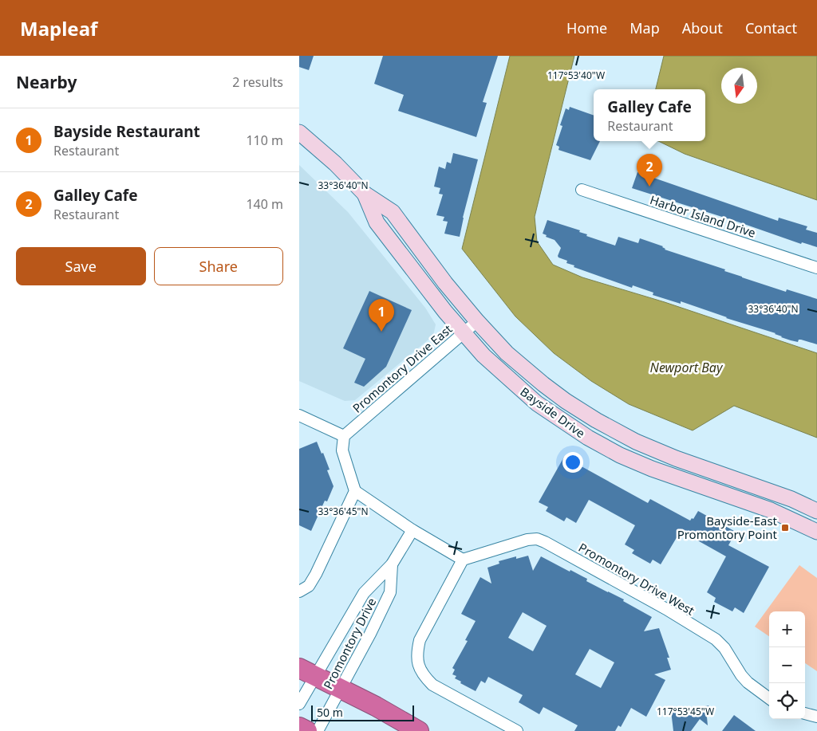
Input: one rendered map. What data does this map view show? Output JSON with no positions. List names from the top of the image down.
{
  "streets": {
    "main road": ["Bayside Drive"],
    "street": [
      "Harbor Island Drive",
      "Promontory Drive East",
      "Promontory Drive West",
      "Promontory Drive"
    ]
  },
  "crossings": [
    ["Promontory Drive East", "Bayside Drive"]
  ],
  "water": ["Newport Bay"],
  "places": {
    "transit": ["Bayside-East Promontory Point"]
  },
  "scale_bar": "50 m",
  "north": "bottom",
  "page": {
    "header": "Mapleaf",
    "nav": [
      "Home",
      "Map",
      "About",
      "Contact"
    ],
    "heading": ["Nearby", "2 results"],
    "popup": ["Galley Cafe", "Restaurant"],
    "list": [
      {
        "mark": "1",
        "name": "Bayside Restaurant",
        "note": "Restaurant",
        "value": "110 m"
      },
      {
        "mark": "2",
        "name": "Galley Cafe",
        "note": "Restaurant",
        "value": "140 m"
      }
    ],
    "pins": ["2", "1"],
    "buttons": ["Save", "Share"],
    "map_buttons": ["+", "−"],
    "scale": "50 m"
  },
  "coordinates": [
    "117°53'40\"W",
    "33°36'40\"N",
    "33°36'45\"N",
    "117°53'45\"W"
  ]
}
